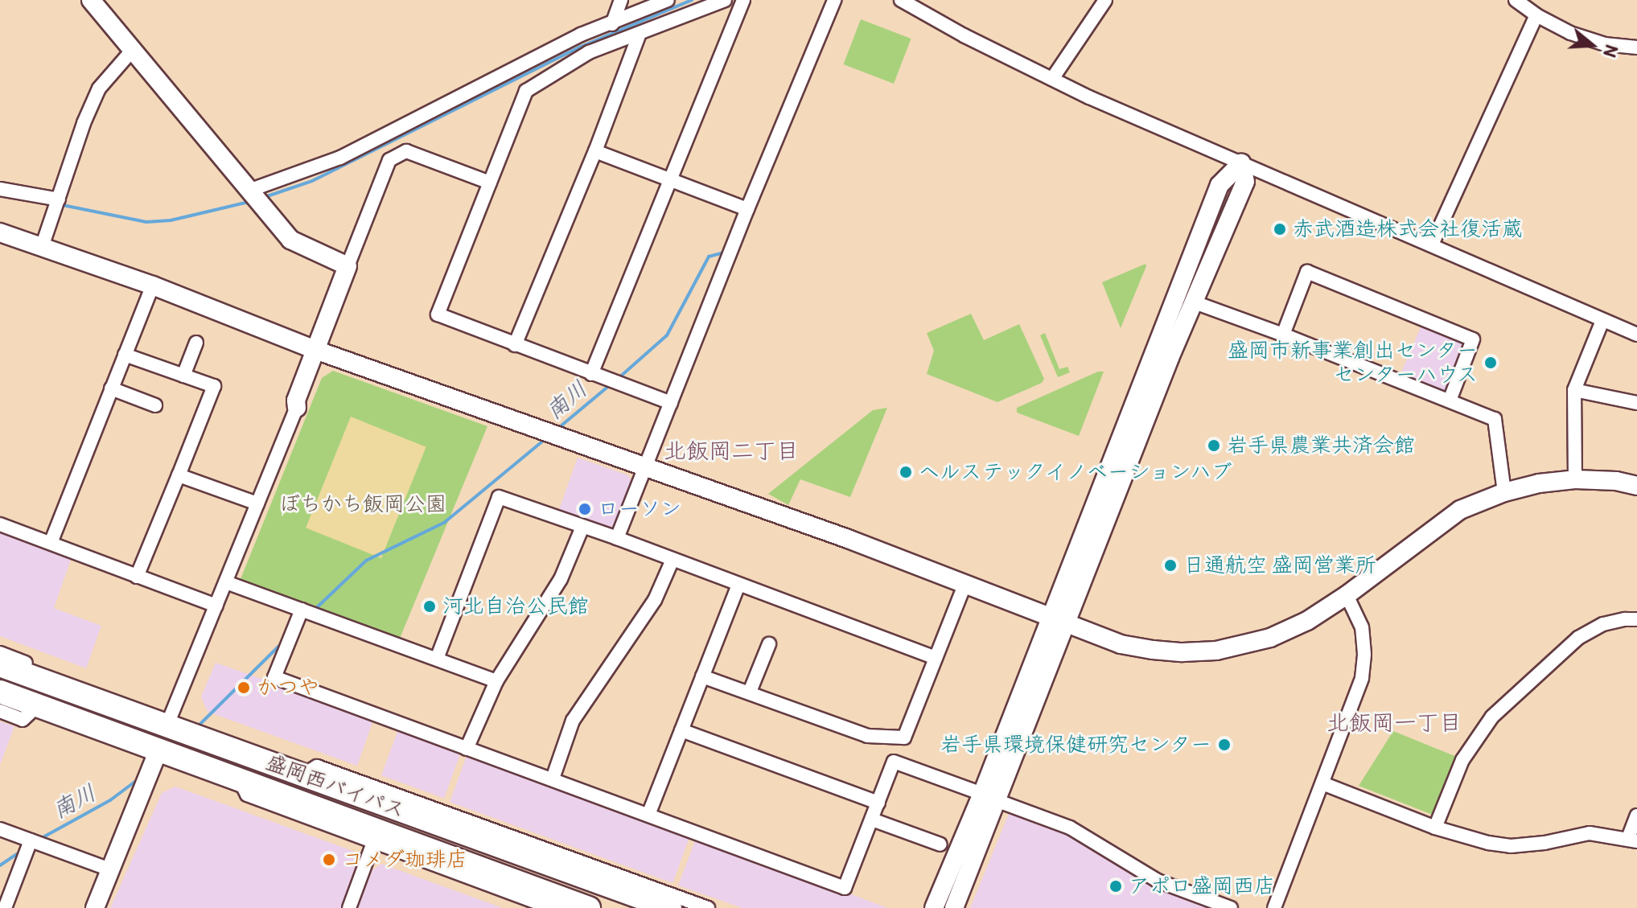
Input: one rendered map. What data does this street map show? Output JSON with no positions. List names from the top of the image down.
{
  "streets": {
    "highway": ["盛岡西バイパス"]
  },
  "districts": ["北飯岡二丁目", "北飯岡一丁目"],
  "water": ["南川"],
  "parks": ["ぼちかち飯岡公園"],
  "places": [
    "赤武酒造株式会社復活蔵",
    "盛岡市新事業創出センター センターハウス",
    "岩手県農業共済会館",
    "ヘルステックイノベーションハブ",
    "ローソン",
    "日通航空 盛岡営業所",
    "河北自治公民館",
    "かつや",
    "岩手県環境保健研究センター",
    "コメダ珈琲店",
    "アポロ盛岡西店"
  ],
  "north": "right"
}
